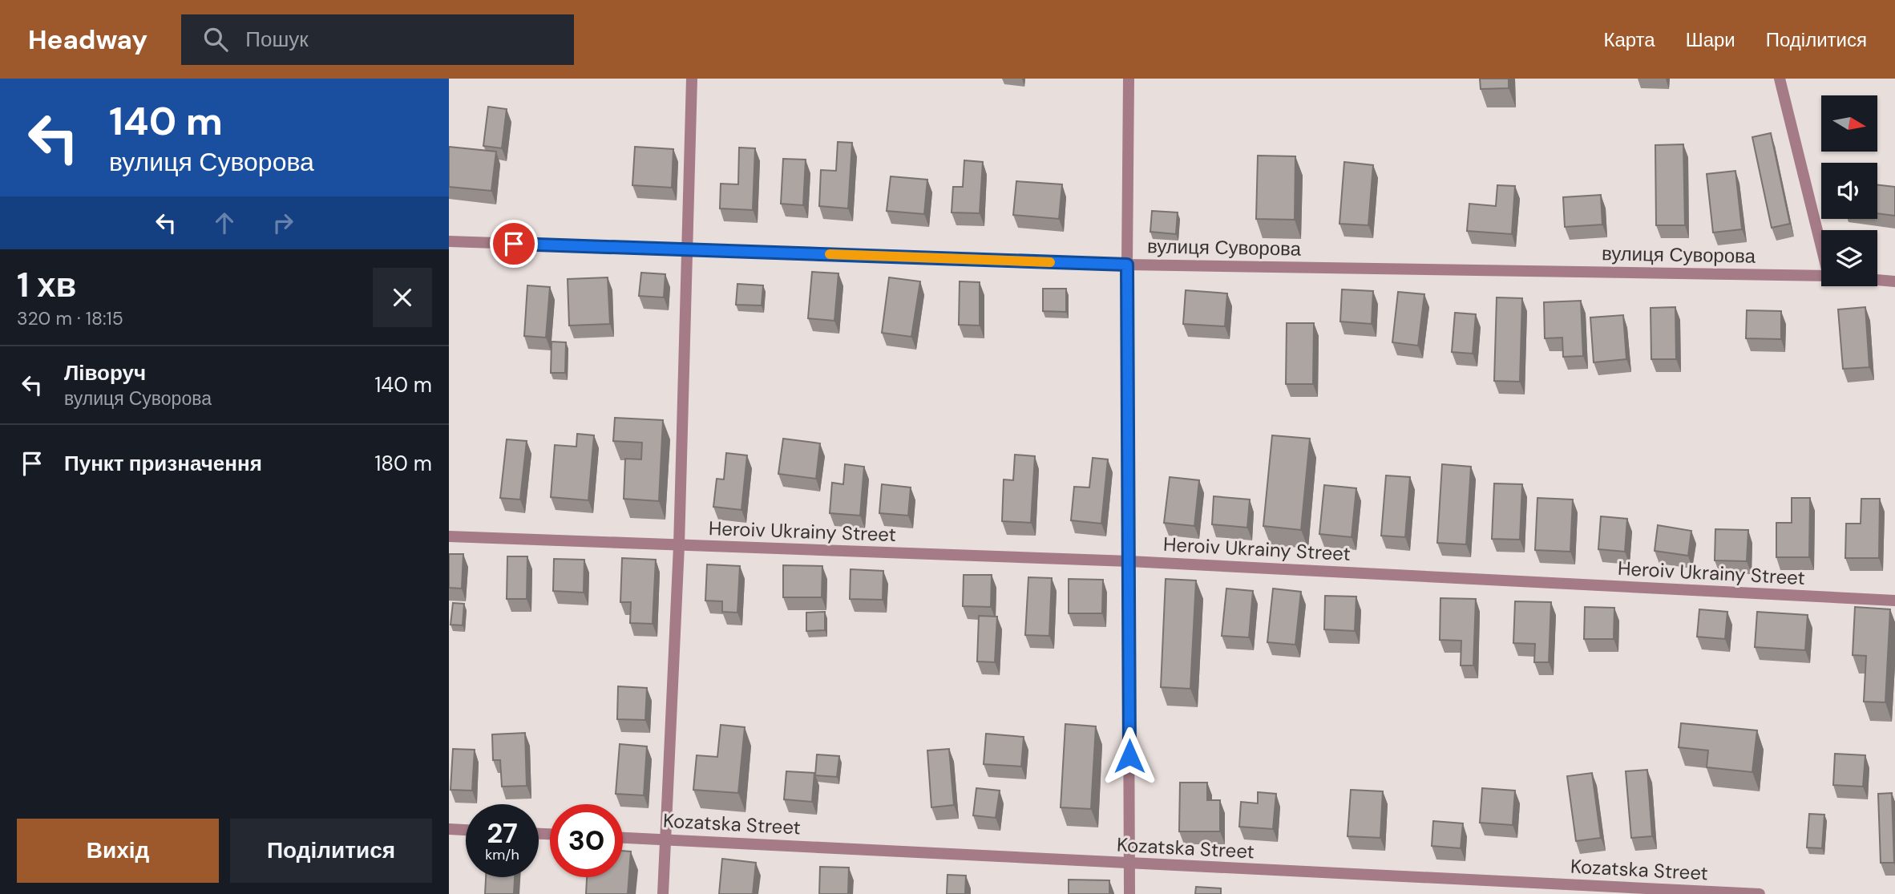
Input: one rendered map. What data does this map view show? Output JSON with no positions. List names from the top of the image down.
{
  "streets": {
    "street": ["вулиця Суворова", "Heroiv Ukrainy Street", "Kozatska Street"]
  },
  "north": "right",
  "page": {
    "header": "Headway",
    "search": "Пошук",
    "nav": ["Карта", "Шари", "Поділитися"],
    "turn": ["140 m", "вулиця Суворова"],
    "heading": ["1 хв", "320 m · 18:15"],
    "list": [
      {
        "name": "Ліворуч",
        "note": "вулиця Суворова",
        "value": "140 m"
      },
      {
        "name": "Пункт призначення",
        "value": "180 m"
      }
    ],
    "speed": "27 km/h",
    "limit": "30",
    "buttons": ["Вихід", "Поділитися"]
  }
}
